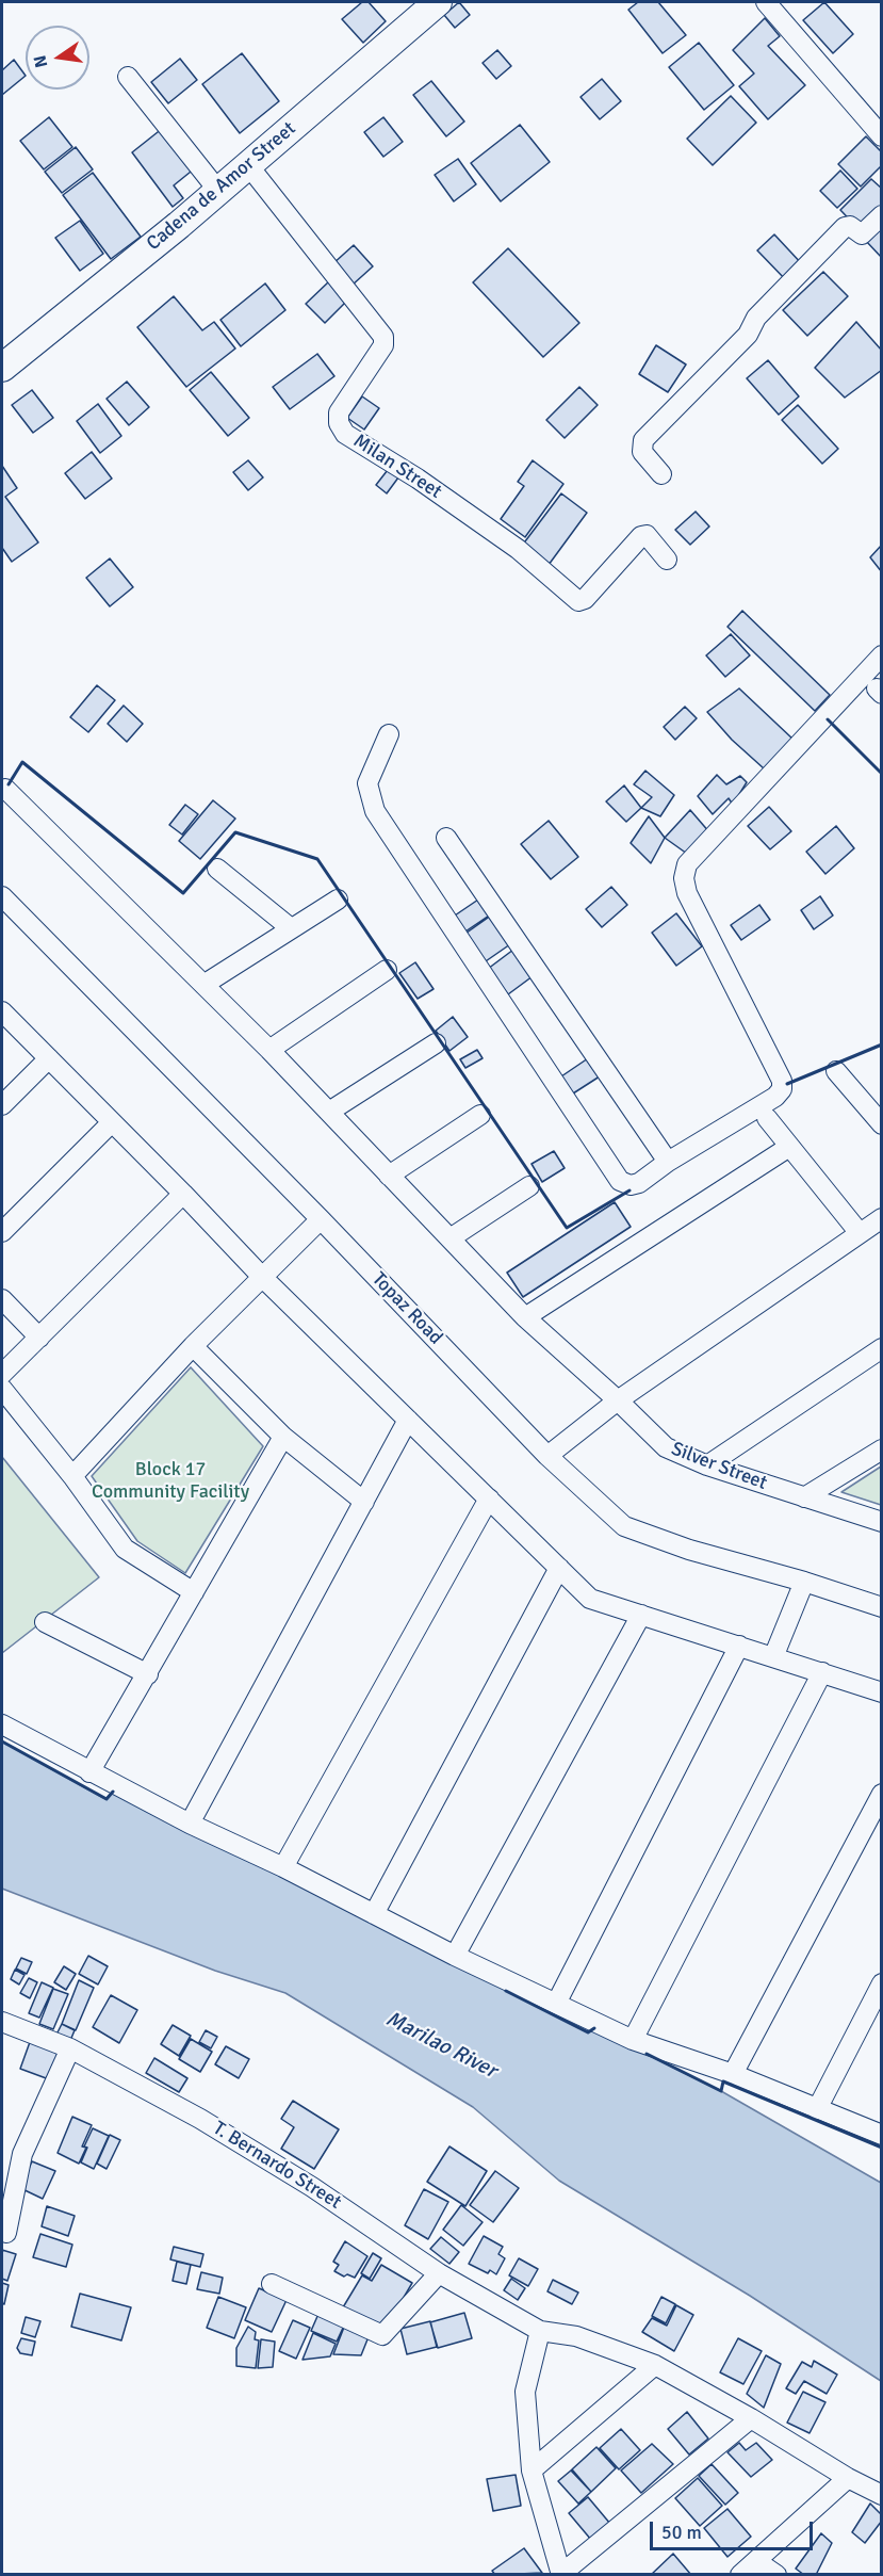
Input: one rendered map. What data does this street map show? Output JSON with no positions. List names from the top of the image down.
{
  "streets": {
    "main road": ["Cadena de Amor Street"],
    "street": [
      "Milan Street",
      "Topaz Road",
      "Silver Street",
      "T. Bernardo Street"
    ]
  },
  "crossings": [
    ["Cadena de Amor Street", "Milan Street"]
  ],
  "water": ["Marilao River"],
  "parks": ["Block 17 Community Facility"],
  "scale_bar": "50 m",
  "north": "left"
}
